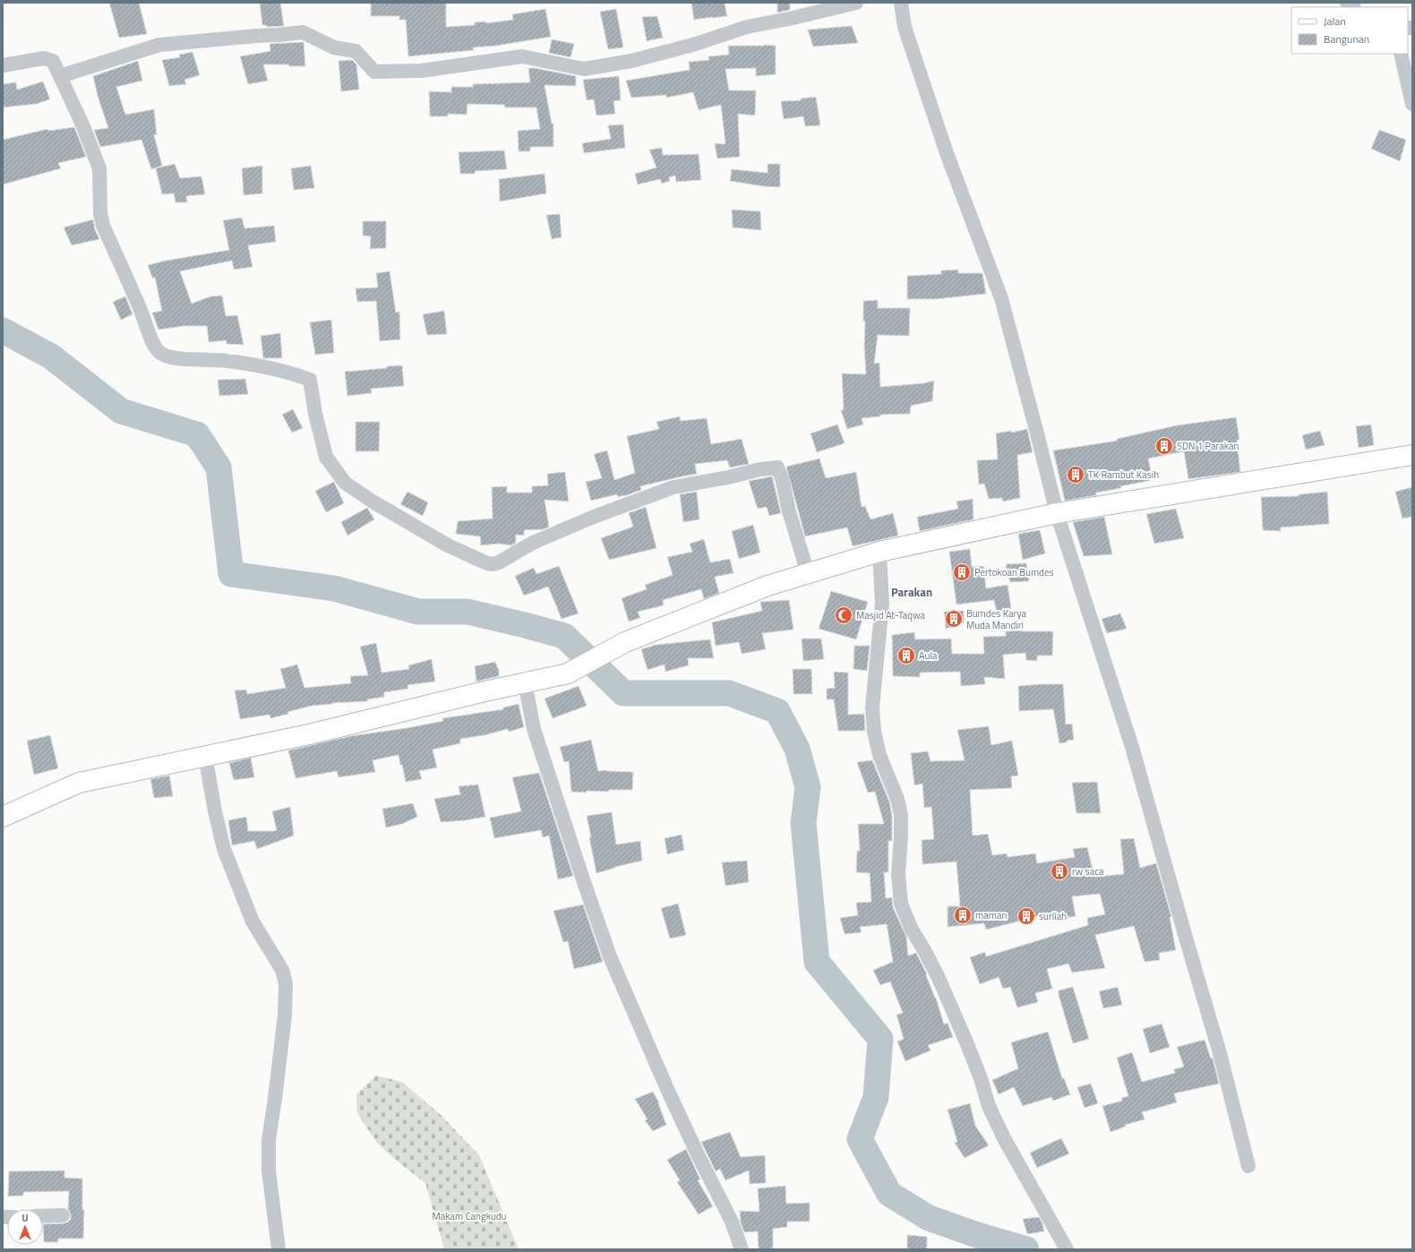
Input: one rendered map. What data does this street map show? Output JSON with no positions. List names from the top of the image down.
{
  "districts": ["Parakan"],
  "parks": ["Makam Cangkudu"],
  "places": {
    "building": [
      "SDN 1 Parakan",
      "TK Rambut Kasih",
      "Pertokoan Bumdes",
      "Bumdes Karya Muda Mandiri",
      "Aula",
      "rw saca",
      "maman",
      "surliah"
    ],
    "mosque": ["Masjid At-Taqwa"]
  },
  "legend": ["Jalan", "Bangunan"],
  "north": "top"
}
